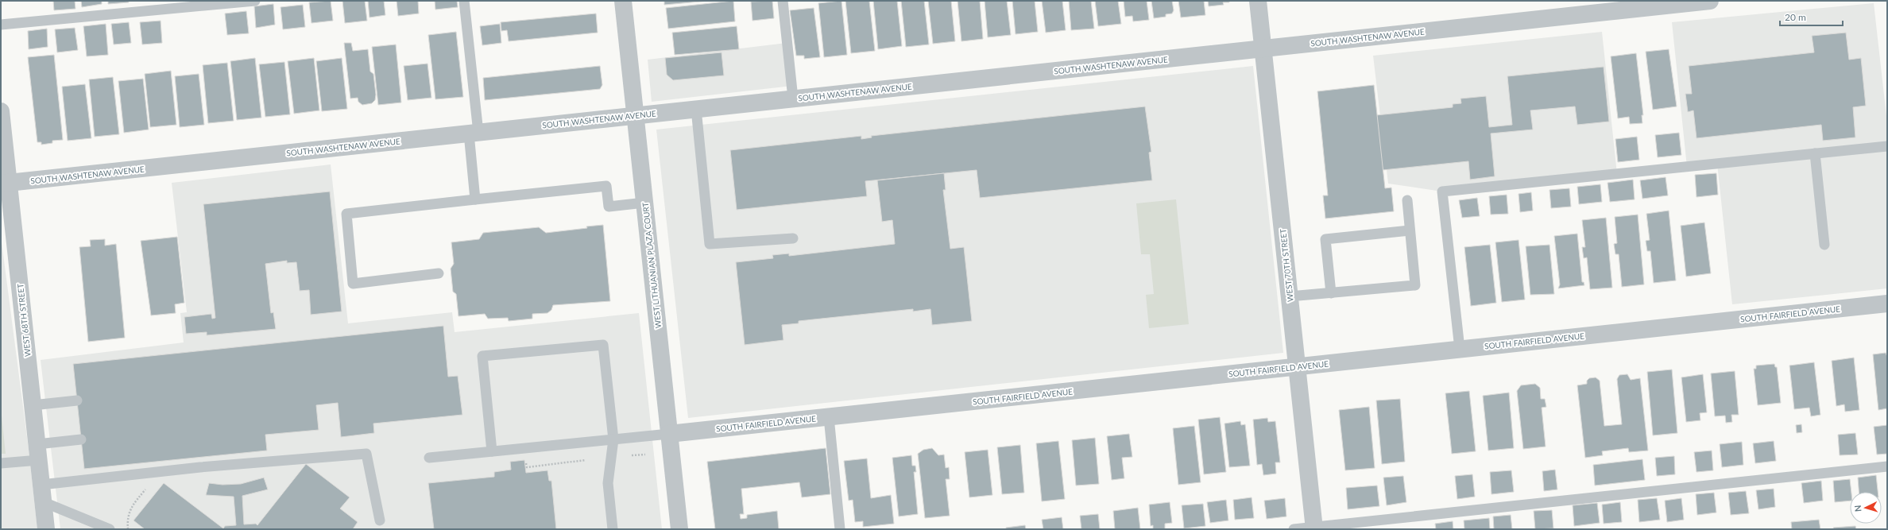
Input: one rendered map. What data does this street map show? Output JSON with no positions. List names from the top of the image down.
{
  "streets": {
    "street": [
      "SOUTH WASHTENAW AVENUE",
      "WEST LITHUANIAN PLAZA COURT",
      "WEST 70TH STREET",
      "SOUTH FAIRFIELD AVENUE",
      "WEST 68TH STREET"
    ]
  },
  "crossings": [
    ["SOUTH WASHTENAW AVENUE", "WEST LITHUANIAN PLAZA COURT"],
    ["SOUTH WASHTENAW AVENUE", "WEST 70TH STREET"],
    ["SOUTH WASHTENAW AVENUE", "WEST 68TH STREET"],
    ["WEST LITHUANIAN PLAZA COURT", "SOUTH FAIRFIELD AVENUE"],
    ["WEST 70TH STREET", "SOUTH FAIRFIELD AVENUE"]
  ],
  "scale_bar": "20 m",
  "north": "left"
}
